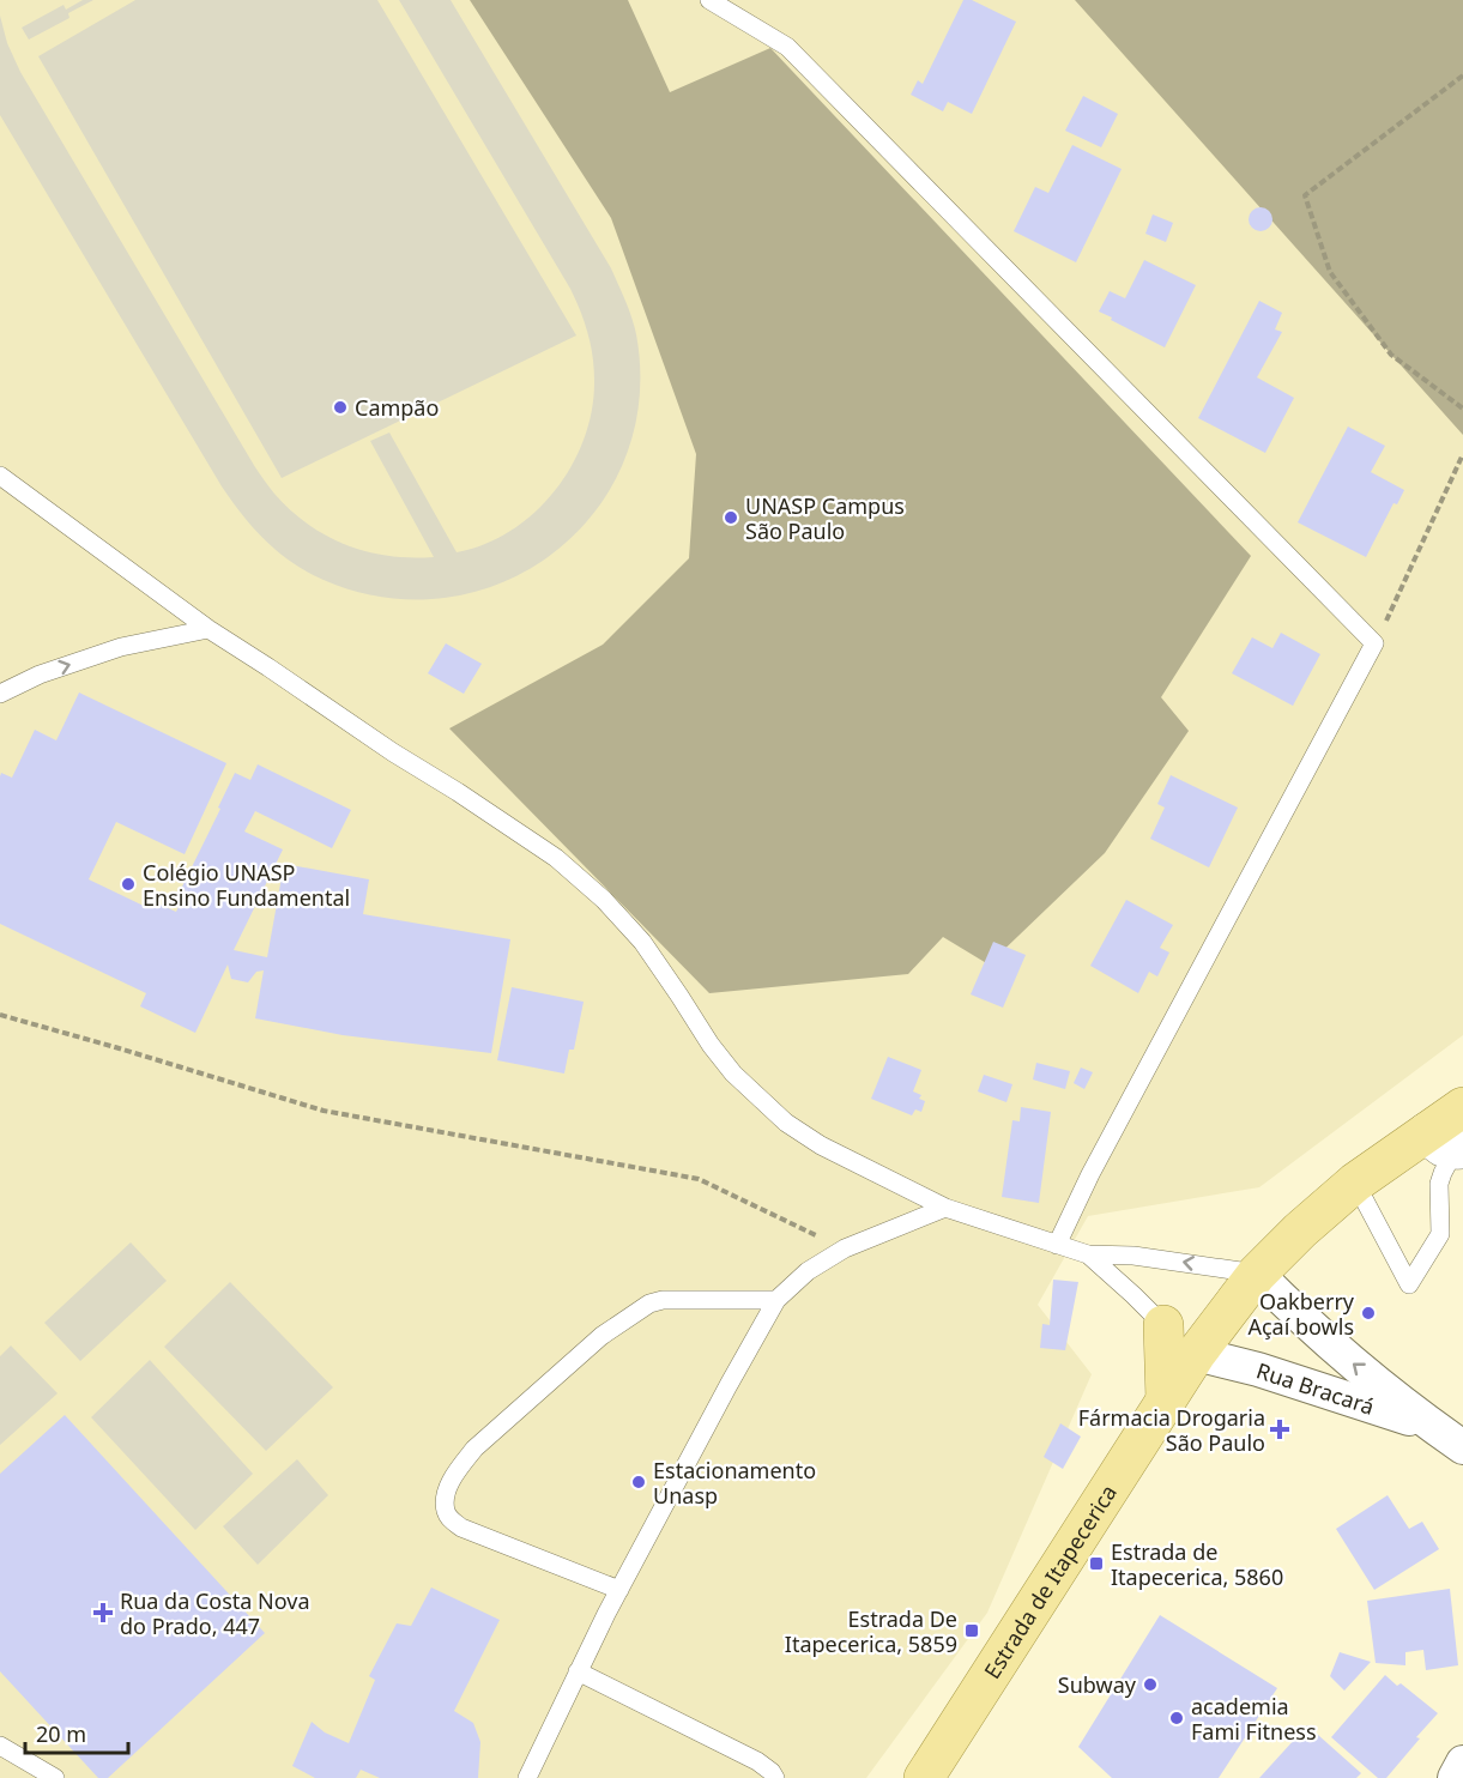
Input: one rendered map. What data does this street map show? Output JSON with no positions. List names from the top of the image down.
{
  "streets": {
    "main road": ["Estrada de Itapecerica"],
    "street": ["Rua Bracará"]
  },
  "crossings": [
    ["Rua Bracará", "Estrada de Itapecerica"]
  ],
  "places": {
    "other": [
      "Campão",
      "UNASP Campus São Paulo",
      "Colégio UNASP Ensino Fundamental",
      "Oakberry Açaí bowls",
      "Estacionamento Unasp",
      "Subway",
      "academia Fami Fitness"
    ],
    "health": ["Fármacia Drogaria São Paulo", "Rua da Costa Nova do Prado, 447"],
    "transit": ["Estrada de Itapecerica, 5860", "Estrada De Itapecerica, 5859"]
  },
  "scale_bar": "20 m"
}
